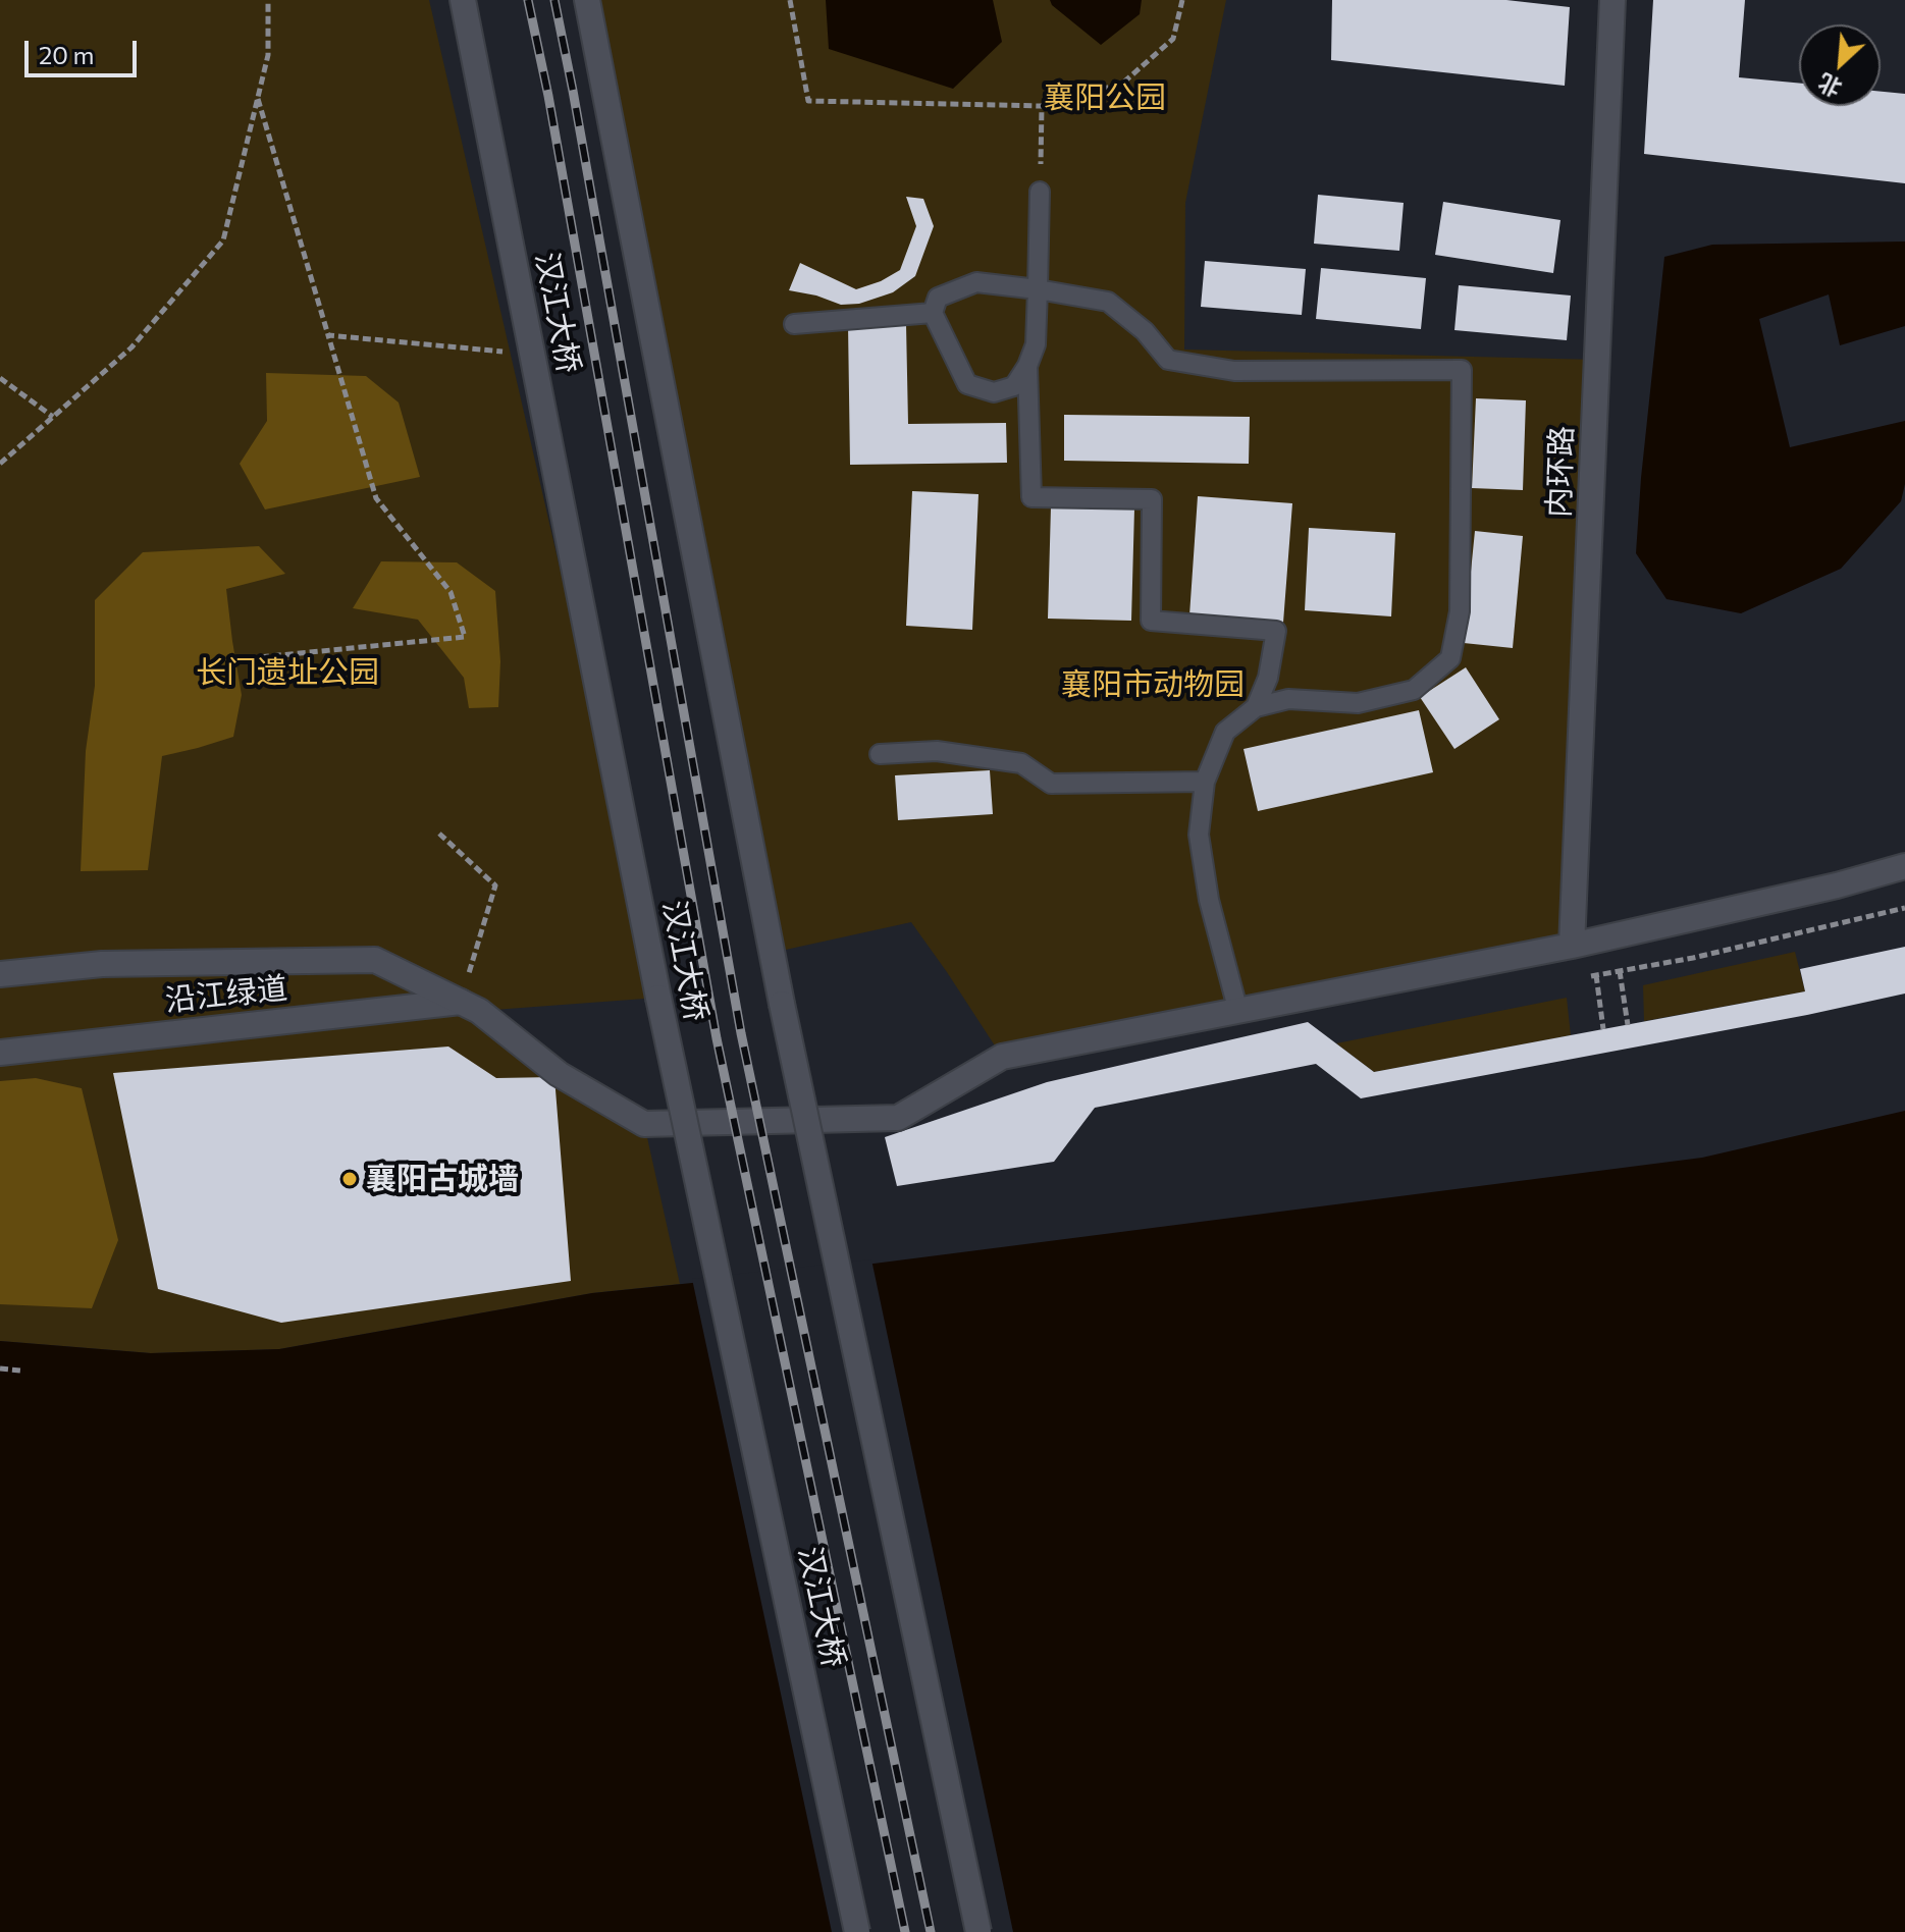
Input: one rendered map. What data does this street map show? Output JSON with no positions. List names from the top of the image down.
{
  "streets": {
    "main road": ["汉江大桥", "内环路", "沿江绿道"]
  },
  "parks": ["襄阳公园", "长门遗址公园", "襄阳市动物园"],
  "places": ["襄阳古城墙"],
  "scale_bar": "20 m",
  "north": "bottom left"
}
